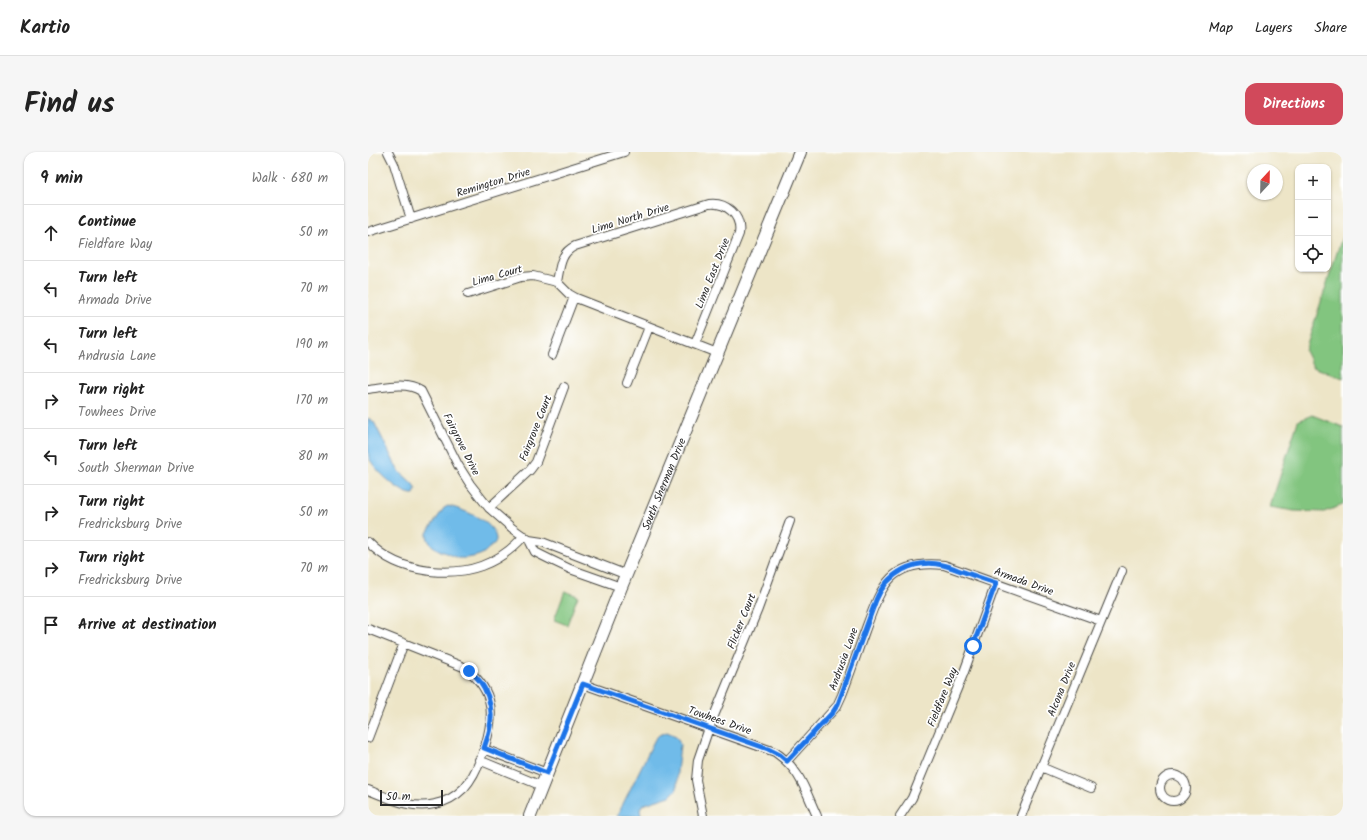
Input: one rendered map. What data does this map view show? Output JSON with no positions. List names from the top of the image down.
{
  "streets": {
    "street": [
      "Remington Drive",
      "Lima North Drive",
      "Lima East Drive",
      "Lima Court",
      "Fairgrove Court",
      "Fairgrove Drive",
      "South Sherman Drive",
      "Armada Drive",
      "Flicker Court",
      "Andrusia Lane",
      "Alcona Drive",
      "Fieldfare Way",
      "Towhees Drive"
    ]
  },
  "crossings": [
    ["Lima North Drive", "Lima East Drive"],
    ["Lima North Drive", "Lima Court"],
    ["Lima East Drive", "Lima Court"],
    ["Lima Court", "South Sherman Drive"],
    ["Fairgrove Court", "Fairgrove Drive"],
    ["Fairgrove Drive", "South Sherman Drive"],
    ["South Sherman Drive", "Towhees Drive"],
    ["Armada Drive", "Andrusia Lane"],
    ["Armada Drive", "Alcona Drive"],
    ["Armada Drive", "Fieldfare Way"],
    ["Flicker Court", "Towhees Drive"],
    ["Andrusia Lane", "Towhees Drive"]
  ],
  "scale_bar": "50 m",
  "north": "top",
  "page": {
    "header": "Kartio",
    "nav": ["Map", "Layers", "Share"],
    "title": "Find us",
    "buttons": "Directions",
    "heading": ["9 min", "Walk · 680 m"],
    "map_buttons": ["+", "−"],
    "list": [
      ["Continue", "Fieldfare Way", "50 m"],
      ["Turn left", "Armada Drive", "70 m"],
      ["Turn left", "Andrusia Lane", "190 m"],
      ["Turn right", "Towhees Drive", "170 m"],
      ["Turn left", "South Sherman Drive", "80 m"],
      ["Turn right", "Fredricksburg Drive", "50 m"],
      ["Turn right", "Fredricksburg Drive", "70 m"],
      "Arrive at destination"
    ],
    "scale": "50 m"
  }
}
